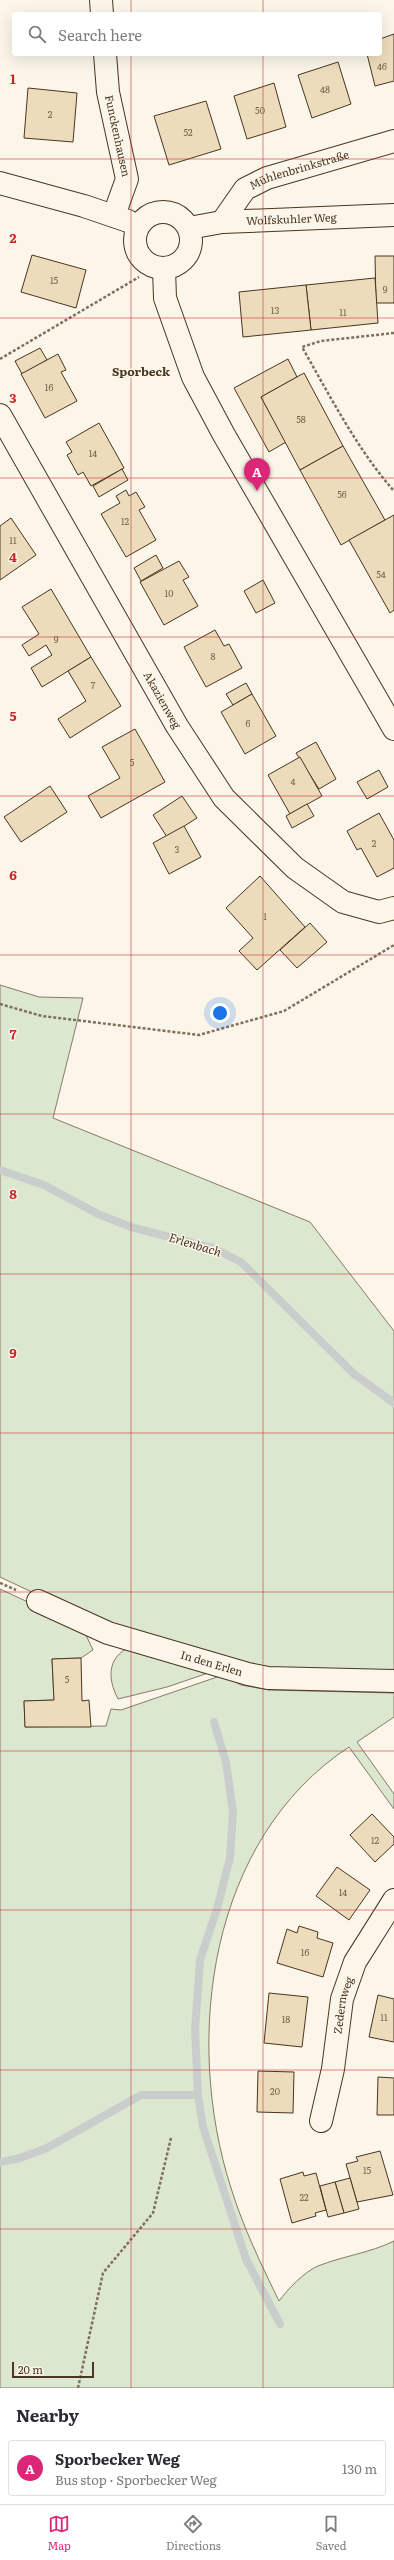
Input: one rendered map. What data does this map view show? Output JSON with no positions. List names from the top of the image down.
{
  "streets": {
    "street": [
      "Funckenhausen",
      "Mühlenbrinkstraße",
      "Wolfskuhler Weg",
      "Akazienweg",
      "In den Erlen",
      "Zedernweg"
    ]
  },
  "crossings": [
    ["Mühlenbrinkstraße", "Wolfskuhler Weg"]
  ],
  "districts": ["Sporbeck"],
  "water": ["Erlenbach"],
  "house_numbers": [
    "46",
    "48",
    "50",
    "2",
    "52",
    "15",
    "9",
    "13",
    "11",
    "16",
    "58",
    "14",
    "56",
    "12",
    "11",
    "54",
    "10",
    "9",
    "8",
    "7",
    "6",
    "5",
    "4",
    "2",
    "3",
    "1",
    "5",
    "12",
    "14",
    "16",
    "11",
    "18",
    "20",
    "15",
    "22"
  ],
  "scale_bar": "20 m",
  "page": {
    "search": "Search here",
    "pins": "A",
    "scale": "20 m",
    "heading": "Nearby",
    "list": [
      {
        "mark": "A",
        "name": "Sporbecker Weg",
        "note": "Bus stop · Sporbecker Weg",
        "value": "130 m"
      }
    ],
    "nav": ["Map", "Directions", "Saved"]
  },
  "grid": {
    "rows": [
      "1",
      "2",
      "3",
      "4",
      "5",
      "6",
      "7",
      "8",
      "9"
    ]
  }
}
